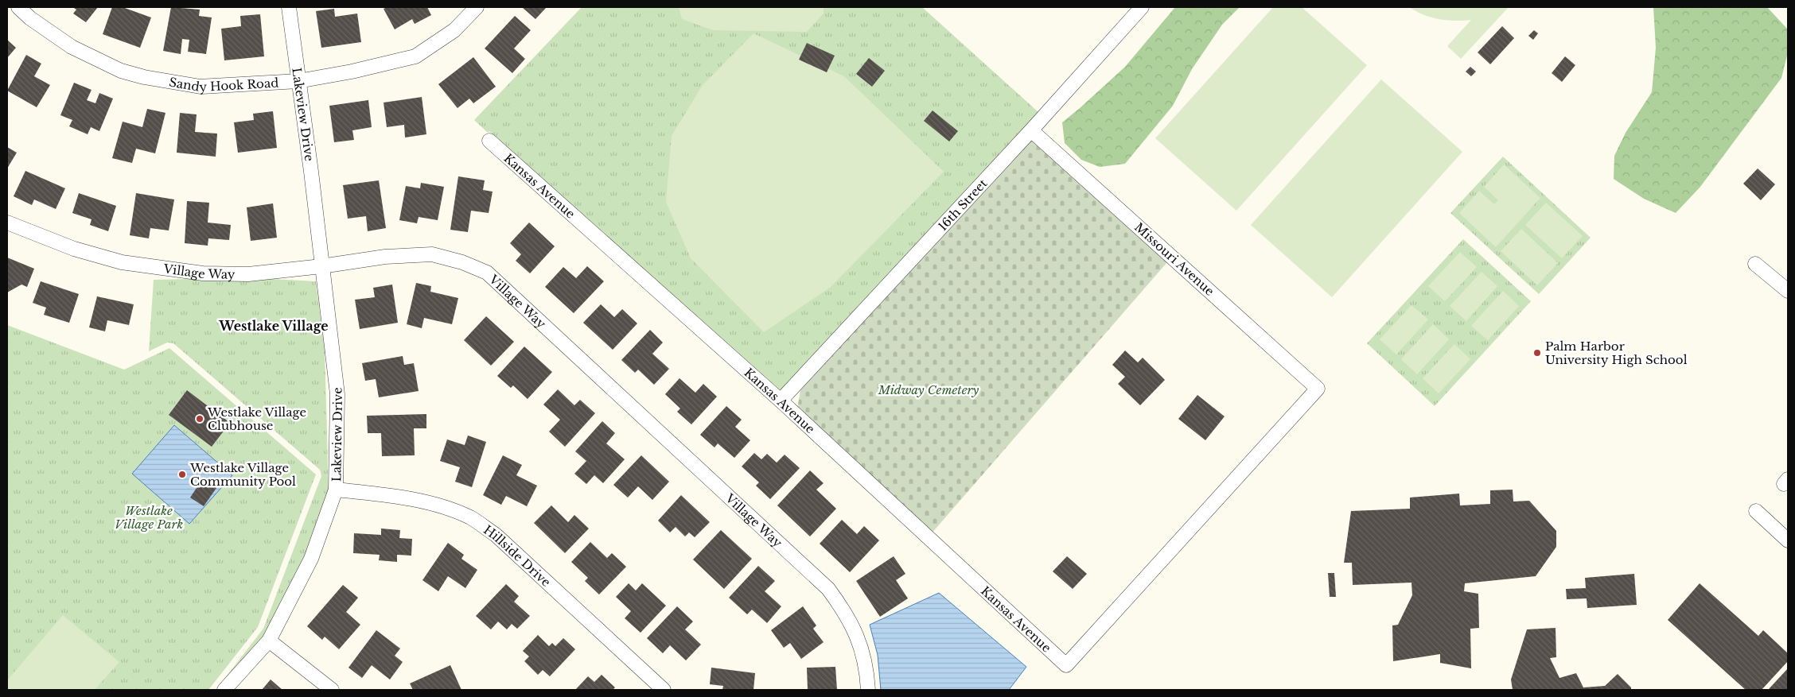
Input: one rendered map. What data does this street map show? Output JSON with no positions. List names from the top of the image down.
{
  "streets": {
    "street": [
      "Sandy Hook Road",
      "Lakeview Drive",
      "Kansas Avenue",
      "16th Street",
      "Missouri Avenue",
      "Village Way",
      "Hillside Drive"
    ]
  },
  "crossings": [
    ["Sandy Hook Road", "Lakeview Drive"],
    ["Lakeview Drive", "Village Way"],
    ["Lakeview Drive", "Hillside Drive"],
    ["Kansas Avenue", "16th Street"],
    ["Kansas Avenue", "Missouri Avenue"],
    ["16th Street", "Missouri Avenue"]
  ],
  "districts": ["Westlake Village"],
  "parks": ["Midway Cemetery", "Westlake Village Park"],
  "places": ["Palm Harbor University High School", "Westlake Village Clubhouse", "Westlake Village Community Pool"]
}
